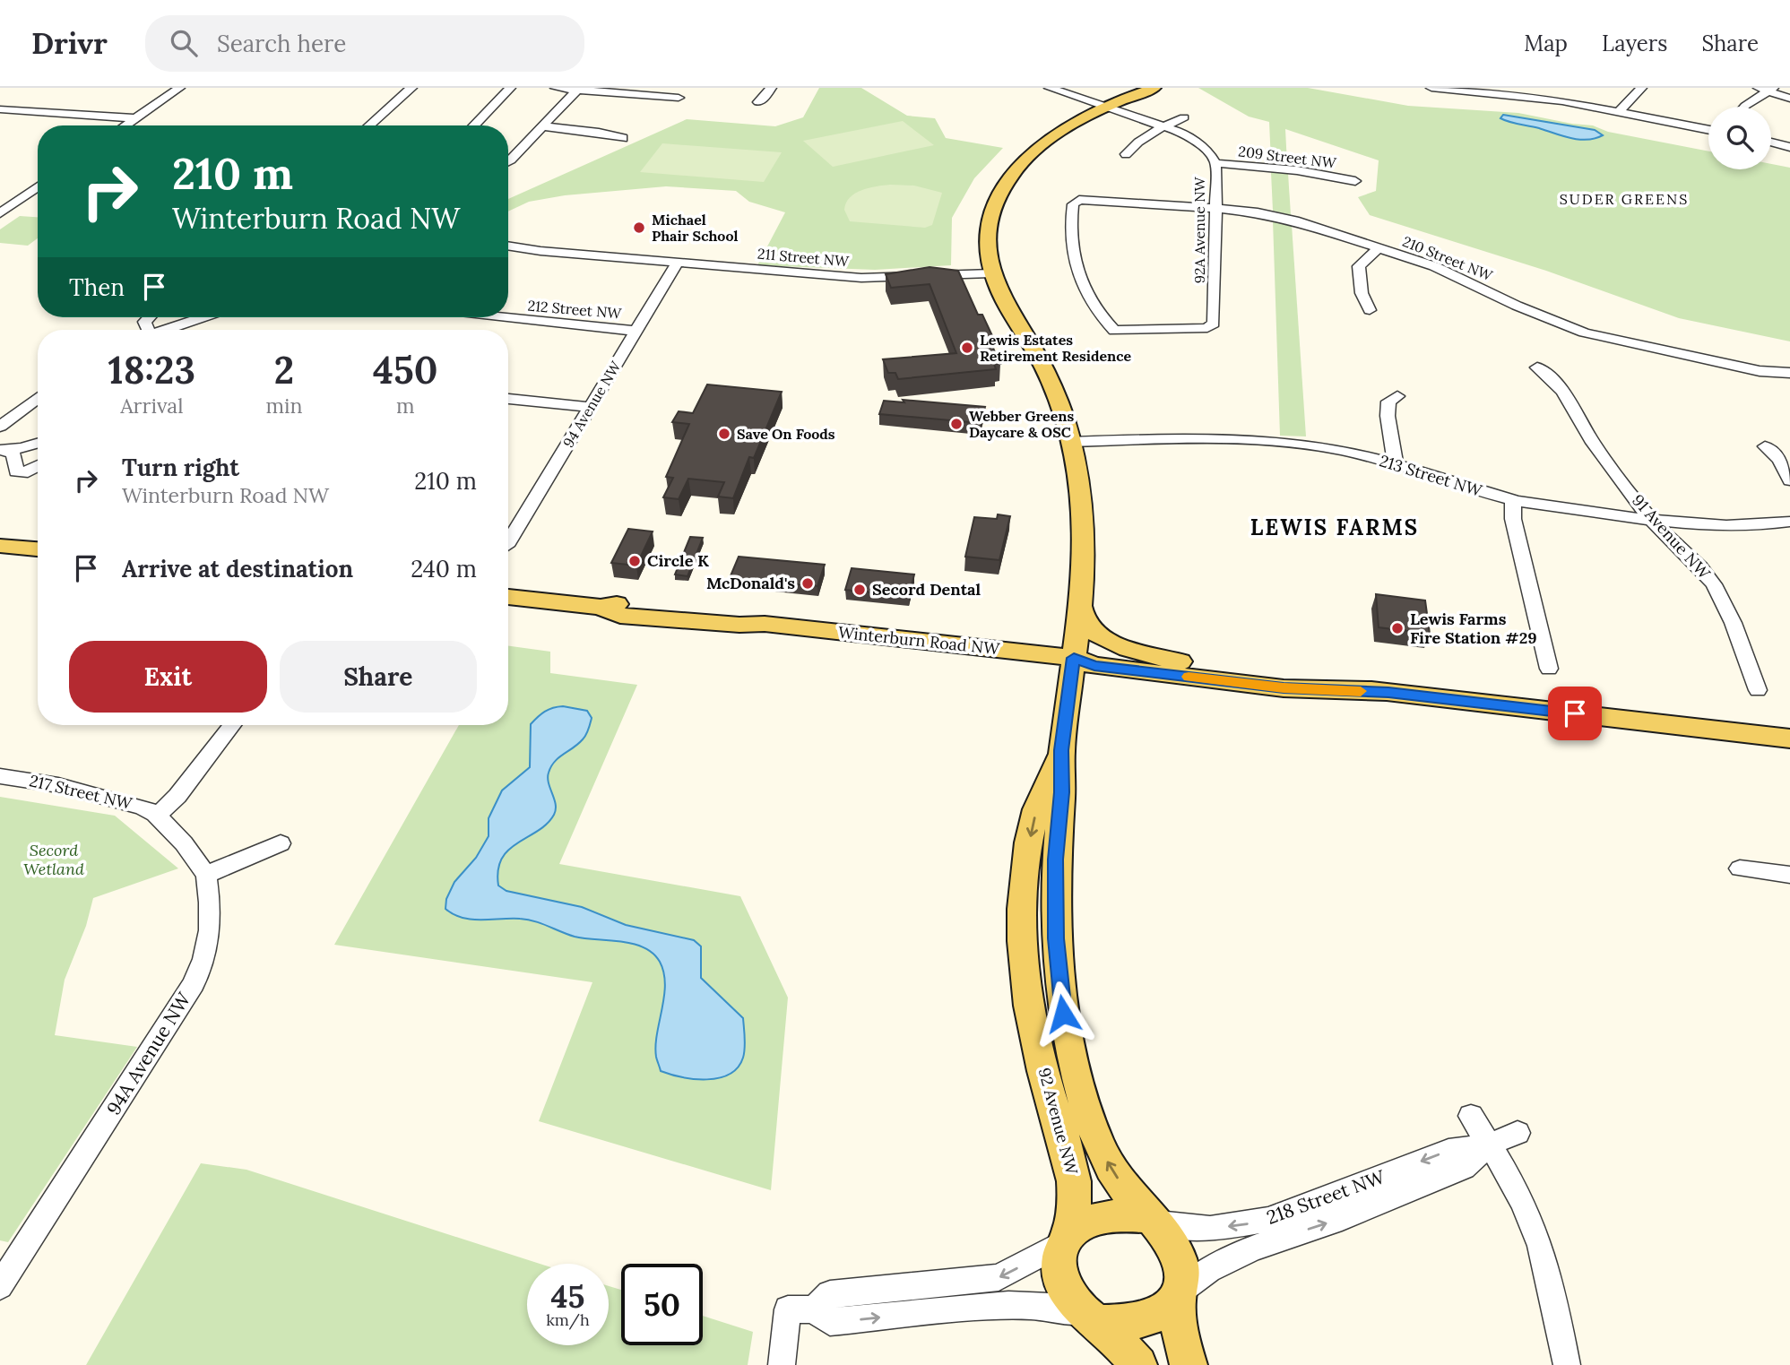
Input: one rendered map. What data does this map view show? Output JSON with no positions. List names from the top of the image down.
{
  "streets": {
    "main road": ["Winterburn Road NW", "92 Avenue NW"],
    "street": [
      "209 Street NW",
      "92A Avenue NW",
      "211 Street NW",
      "210 Street NW",
      "212 Street NW",
      "94 Avenue NW",
      "213 Street NW",
      "91 Avenue NW",
      "217 Street NW",
      "94A Avenue NW",
      "218 Street NW"
    ]
  },
  "crossings": [
    ["209 Street NW", "92A Avenue NW"],
    ["92A Avenue NW", "210 Street NW"],
    ["92A Avenue NW", "92 Avenue NW"],
    ["211 Street NW", "94 Avenue NW"],
    ["211 Street NW", "92 Avenue NW"],
    ["212 Street NW", "94 Avenue NW"],
    ["213 Street NW", "91 Avenue NW"],
    ["213 Street NW", "92 Avenue NW"],
    ["Winterburn Road NW", "92 Avenue NW"],
    ["217 Street NW", "94A Avenue NW"],
    ["92 Avenue NW", "218 Street NW"]
  ],
  "districts": ["SUDER GREENS", "LEWIS FARMS"],
  "parks": ["Secord Wetland"],
  "places": [
    "Michael Phair School",
    "Lewis Estates Retirement Residence",
    "Webber Greens Daycare & OSC",
    "Save On Foods",
    "Circle K",
    "McDonald's",
    "Secord Dental",
    "Lewis Farms Fire Station #29"
  ],
  "page": {
    "header": "Drivr",
    "search": "Search here",
    "nav": ["Map", "Layers", "Share"],
    "turn": ["210 m", "Winterburn Road NW"],
    "then": "Then",
    "eta": [
      "18:23",
      "Arrival",
      "2",
      "min",
      "450",
      "m"
    ],
    "list": [
      {
        "name": "Turn right",
        "note": "Winterburn Road NW",
        "value": "210 m"
      },
      {
        "name": "Arrive at destination",
        "value": "240 m"
      }
    ],
    "buttons": ["Exit", "Share"],
    "speed": "45 km/h",
    "limit": "50"
  }
}
